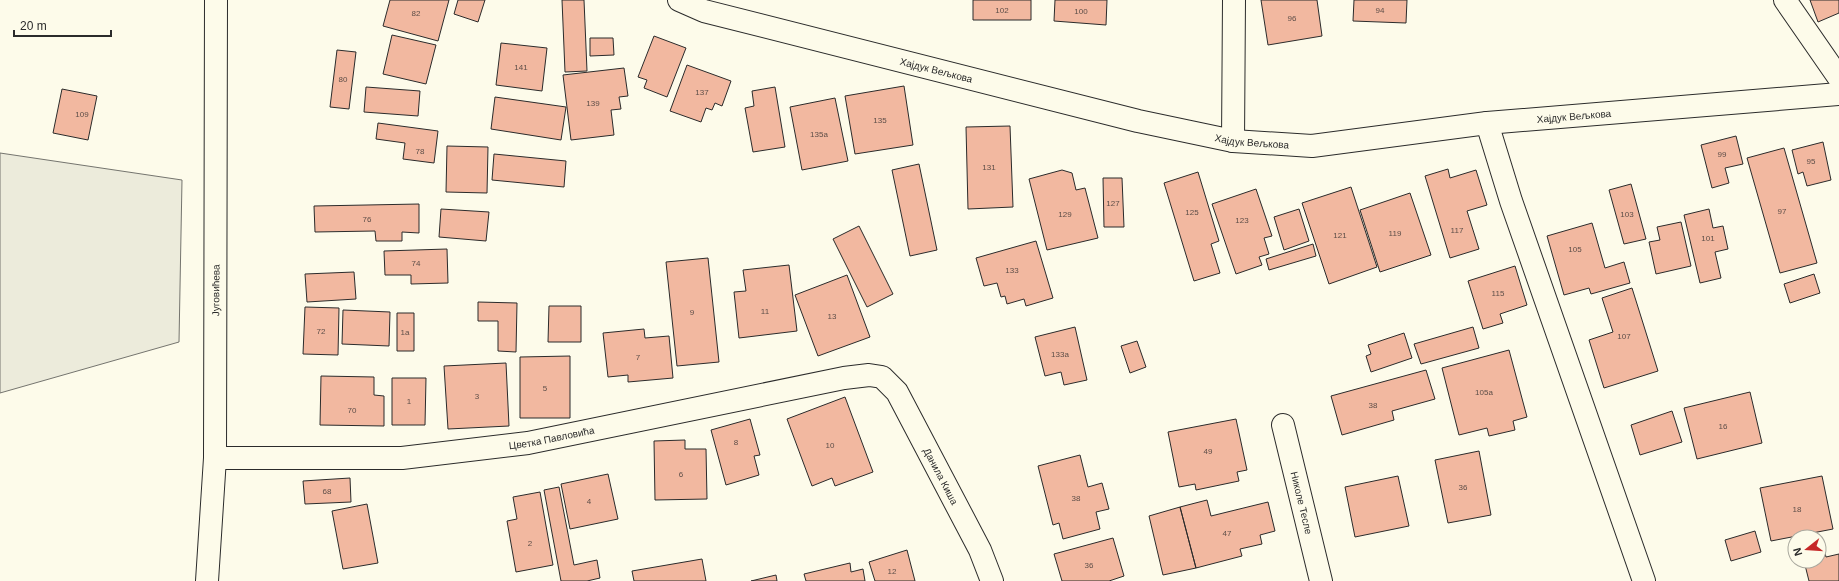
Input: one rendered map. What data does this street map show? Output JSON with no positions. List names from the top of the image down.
{
  "streets": {
    "street": [
      "Хајдук Вељкова",
      "Југовићева",
      "Цветка Павловића",
      "Данила Киша",
      "Николе Тесле"
    ]
  },
  "crossings": [
    ["Југовићева", "Цветка Павловића"],
    ["Цветка Павловића", "Данила Киша"]
  ],
  "house_numbers": [
    "102",
    "94",
    "100",
    "82",
    "96",
    "141",
    "80",
    "137",
    "139",
    "109",
    "135",
    "135a",
    "78",
    "99",
    "95",
    "131",
    "127",
    "97",
    "125",
    "129",
    "103",
    "76",
    "123",
    "117",
    "119",
    "121",
    "101",
    "105",
    "74",
    "133",
    "115",
    "11",
    "9",
    "13",
    "72",
    "1a",
    "107",
    "133a",
    "7",
    "5",
    "105a",
    "3",
    "1",
    "38",
    "70",
    "16",
    "8",
    "10",
    "49",
    "6",
    "36",
    "68",
    "38",
    "4",
    "18",
    "47",
    "2",
    "36",
    "12"
  ],
  "scale_bar": "20 m",
  "north": "left"
}
